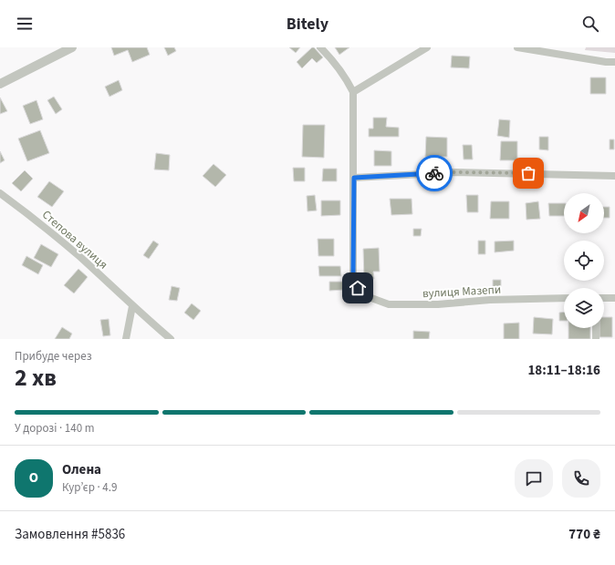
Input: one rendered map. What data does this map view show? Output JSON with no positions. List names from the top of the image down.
{
  "streets": {
    "street": ["Степова вулиця", "вулиця Мазепи"]
  },
  "north": "bottom left",
  "page": {
    "header": "Bitely",
    "heading": ["2 хв", "Прибуде через", "18:11–18:16"],
    "panel": [
      "Олена",
      "Кур’єр · 4.9",
      "Замовлення #5836",
      "770 ₴"
    ],
    "bar": "У дорозі · 140 m",
    "round": "О"
  }
}
